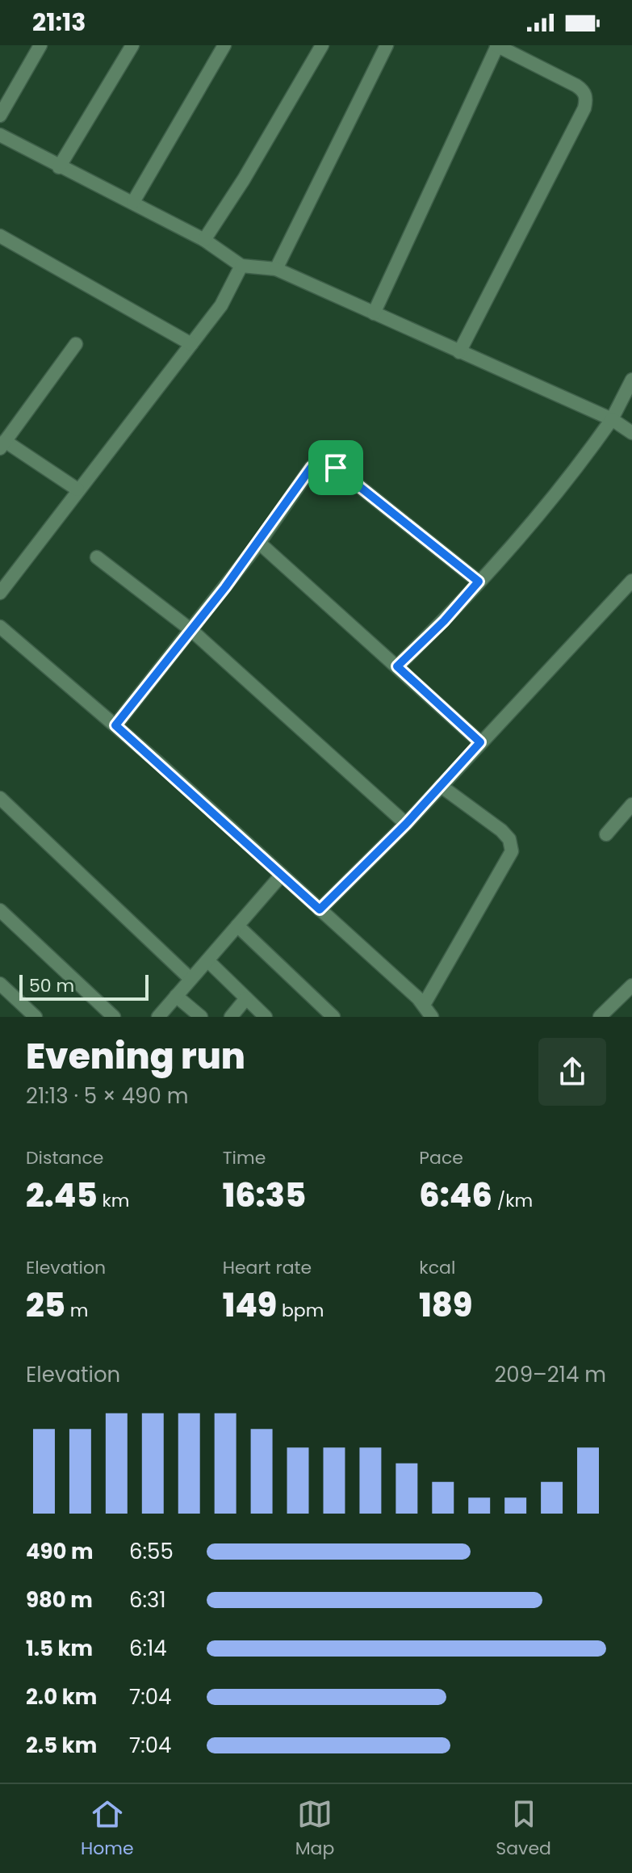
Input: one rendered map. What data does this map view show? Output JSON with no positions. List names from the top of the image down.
{
  "scale_bar": "50 m",
  "page": {
    "status": "21:13",
    "scale": "50 m",
    "heading": ["Evening run", "21:13 · 5 × 490 m"],
    "stats": [
      ["Distance", "2.45 km"],
      ["Time", "16:35"],
      ["Pace", "6:46 /km"],
      ["Elevation", "25 m"],
      ["Heart rate", "149 bpm"],
      ["kcal", "189"]
    ],
    "chart": ["Elevation", "209–214 m"],
    "list": [
      {
        "name": "490 m",
        "note": "6:55"
      },
      {
        "name": "980 m",
        "note": "6:31"
      },
      {
        "name": "1.5 km",
        "note": "6:14"
      },
      {
        "name": "2.0 km",
        "note": "7:04"
      },
      {
        "name": "2.5 km",
        "note": "7:04"
      }
    ],
    "tabs": ["Home", "Map", "Saved"]
  }
}
